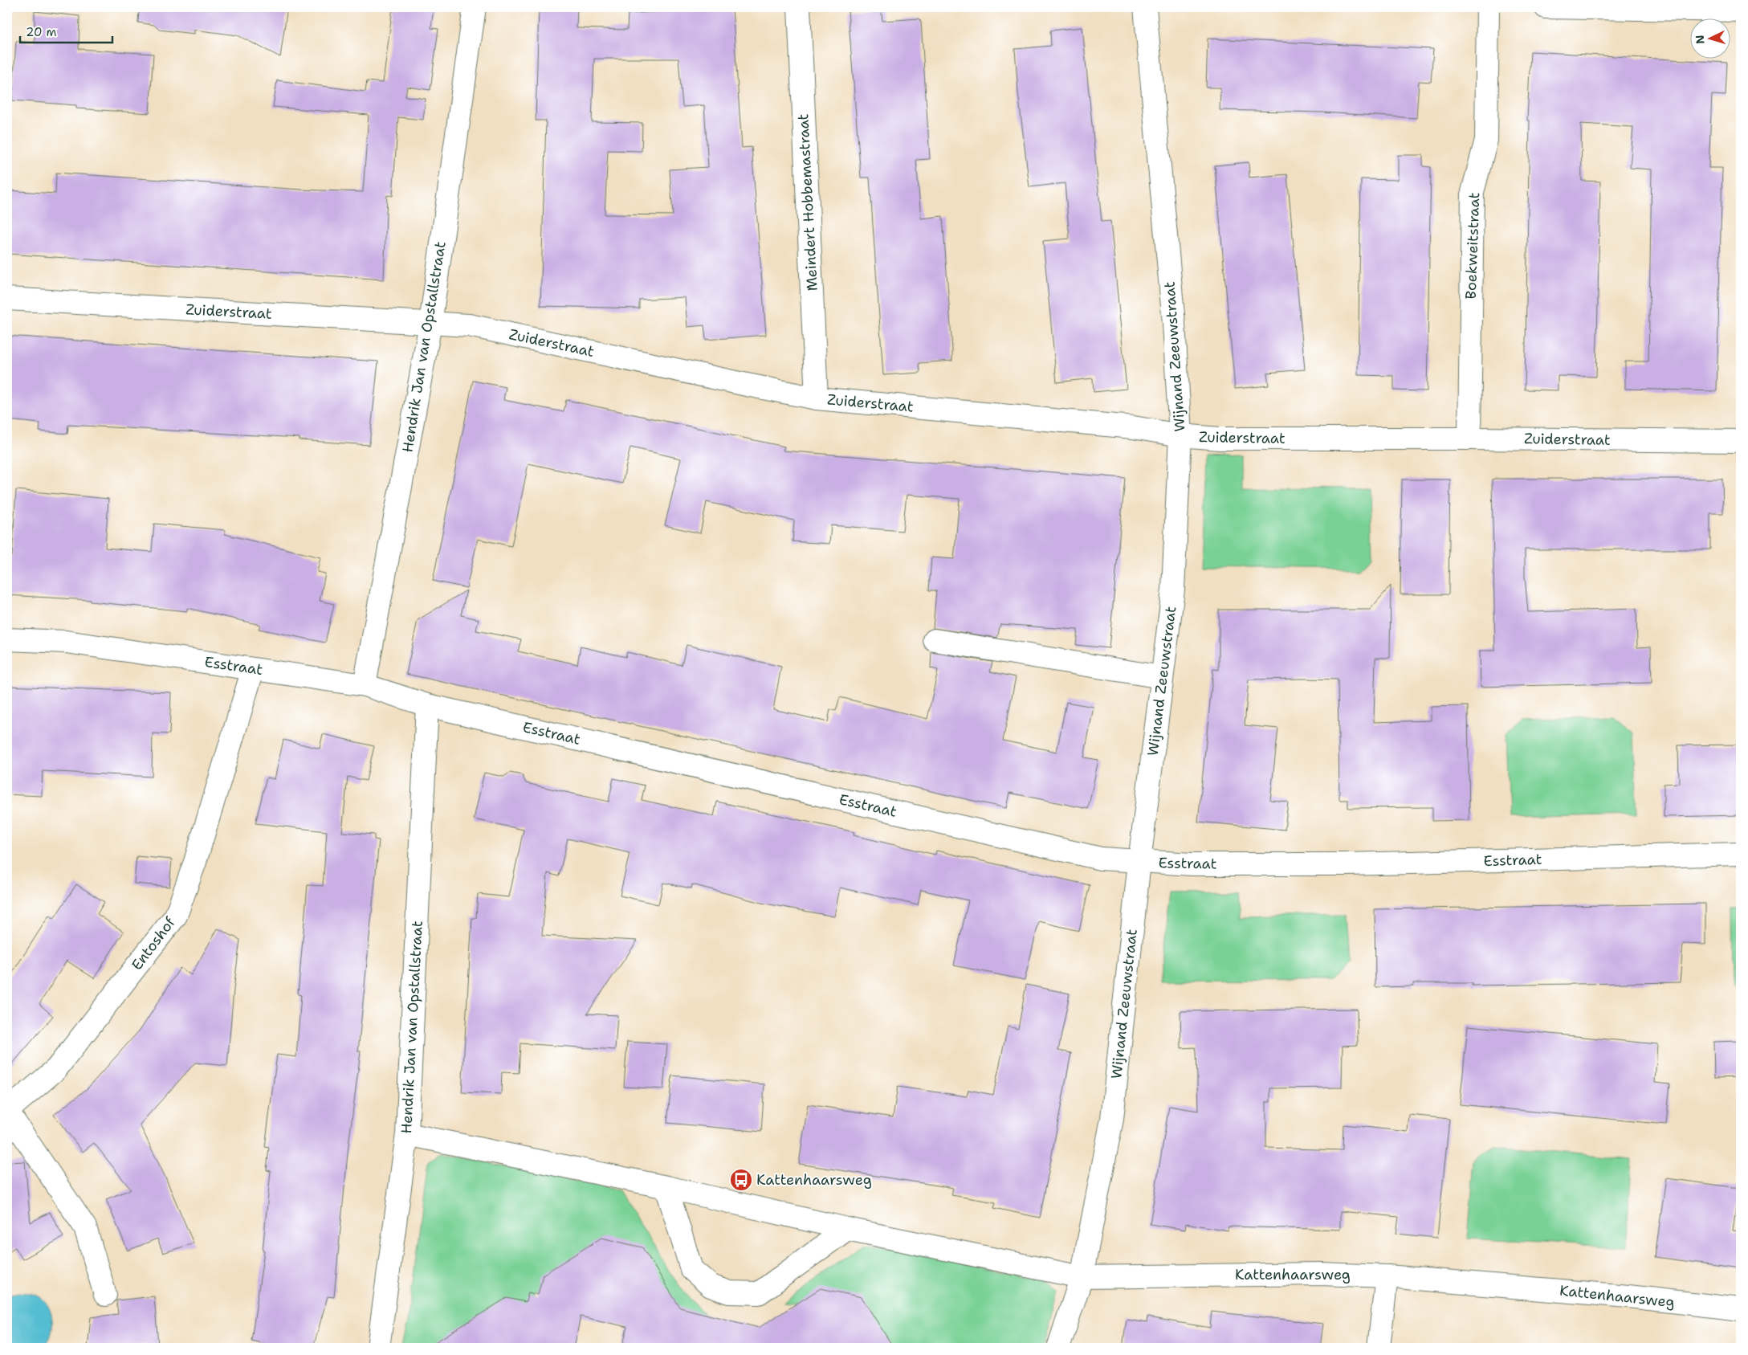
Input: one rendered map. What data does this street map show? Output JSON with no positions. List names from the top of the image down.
{
  "streets": {
    "street": [
      "Meindert Hobbemastraat",
      "Boekweitstraat",
      "Zuiderstraat",
      "Hendrik Jan van Opstallstraat",
      "Wijnand Zeeuwstraat",
      "Esstraat",
      "Entoshof",
      "Kattenhaarsweg"
    ]
  },
  "crossings": [
    ["Meindert Hobbemastraat", "Zuiderstraat"],
    ["Boekweitstraat", "Zuiderstraat"],
    ["Zuiderstraat", "Hendrik Jan van Opstallstraat"],
    ["Zuiderstraat", "Wijnand Zeeuwstraat"],
    ["Hendrik Jan van Opstallstraat", "Esstraat"],
    ["Hendrik Jan van Opstallstraat", "Kattenhaarsweg"],
    ["Wijnand Zeeuwstraat", "Esstraat"],
    ["Wijnand Zeeuwstraat", "Kattenhaarsweg"],
    ["Esstraat", "Entoshof"]
  ],
  "places": {
    "bus stop": ["Kattenhaarsweg"]
  },
  "scale_bar": "20 m",
  "north": "left"
}
